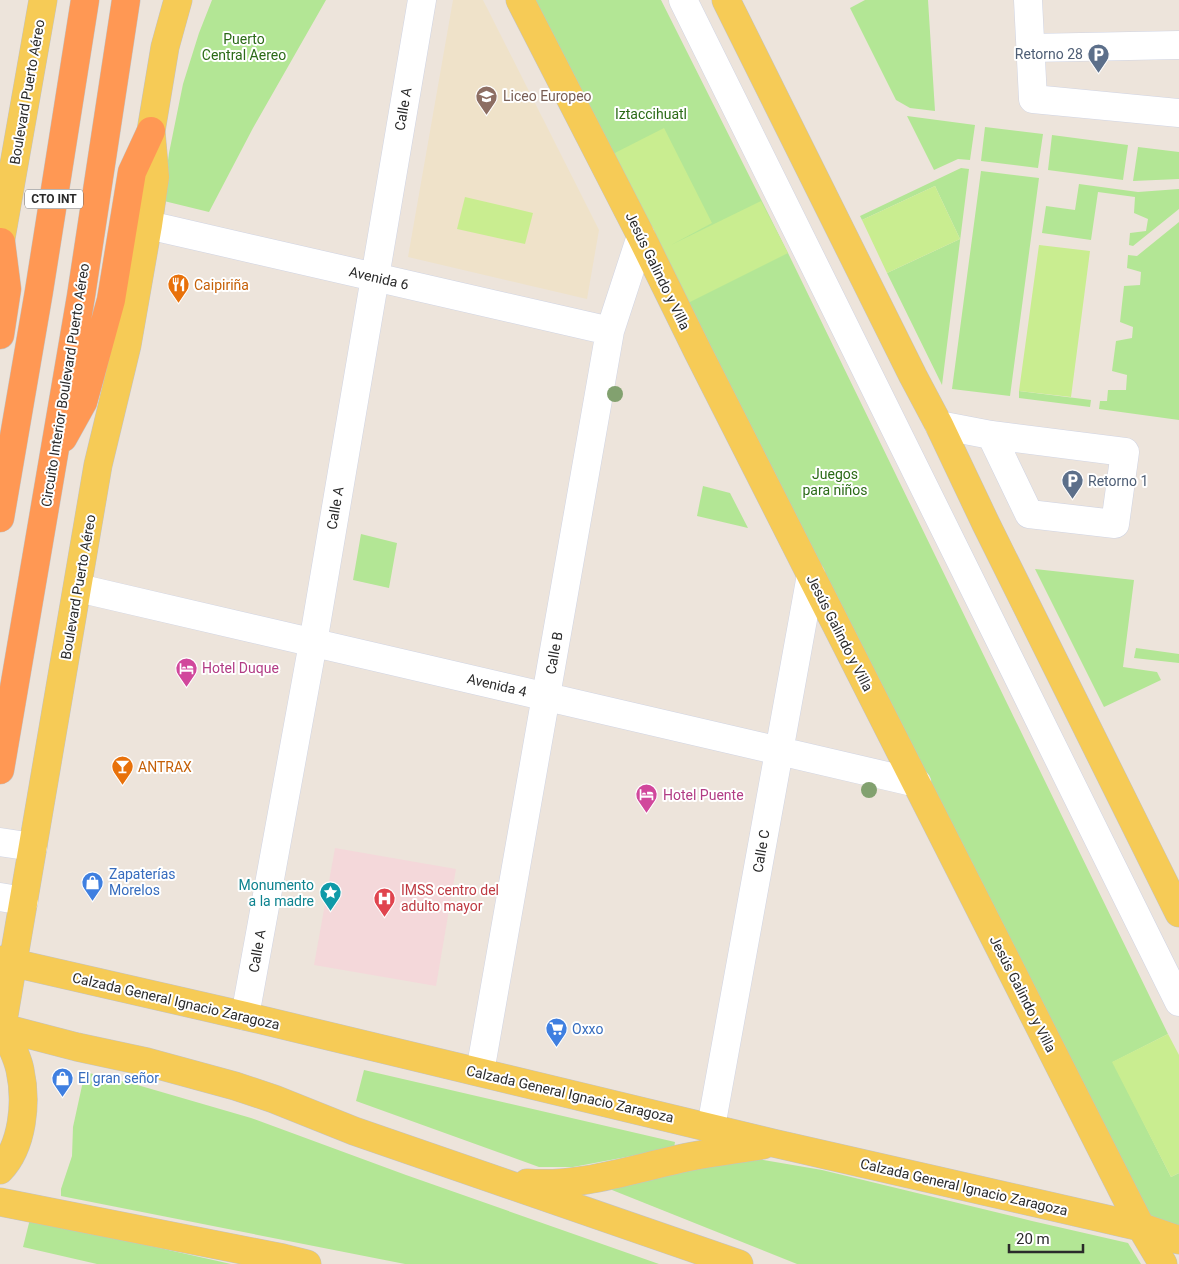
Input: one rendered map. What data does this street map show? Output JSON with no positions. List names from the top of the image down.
{
  "streets": {
    "highway": ["CTO INT", "Circuito Interior Boulevard Puerto Aéreo"],
    "main road": ["Boulevard Puerto Aéreo", "Jesús Galindo y Villa", "Calzada General Ignacio Zaragoza"],
    "street": [
      "Calle A",
      "Avenida 6",
      "Calle B",
      "Avenida 4",
      "Calle C"
    ]
  },
  "crossings": [
    ["Boulevard Puerto Aéreo", "Avenida 6"],
    ["Boulevard Puerto Aéreo", "Avenida 4"],
    ["Boulevard Puerto Aéreo", "Calzada General Ignacio Zaragoza"],
    ["Calle A", "Avenida 6"],
    ["Calle A", "Avenida 4"],
    ["Calle A", "Calzada General Ignacio Zaragoza"],
    ["Jesús Galindo y Villa", "Calle B"],
    ["Jesús Galindo y Villa", "Avenida 4"],
    ["Jesús Galindo y Villa", "Calle C"],
    ["Jesús Galindo y Villa", "Calzada General Ignacio Zaragoza"],
    ["Avenida 6", "Calle B"],
    ["Calle B", "Avenida 4"],
    ["Calle B", "Calzada General Ignacio Zaragoza"],
    ["Avenida 4", "Calle C"],
    ["Calle C", "Calzada General Ignacio Zaragoza"]
  ],
  "parks": ["Puerto Central Aereo", "Iztaccihuatl", "Juegos para niños"],
  "places": {
    "parking": ["Retorno 28", "Retorno 1"],
    "school or university": ["Liceo Europeo"],
    "restaurant": ["Caipiriña"],
    "hotel": ["Hotel Duque", "Hotel Puente"],
    "bar": ["ANTRAX"],
    "shop": ["Zapaterías Morelos", "El gran señor"],
    "place": ["Monumento a la madre"],
    "hospital": ["IMSS centro del adulto mayor"],
    "supermarket": ["Oxxo"]
  },
  "scale_bar": "20 m"
}
